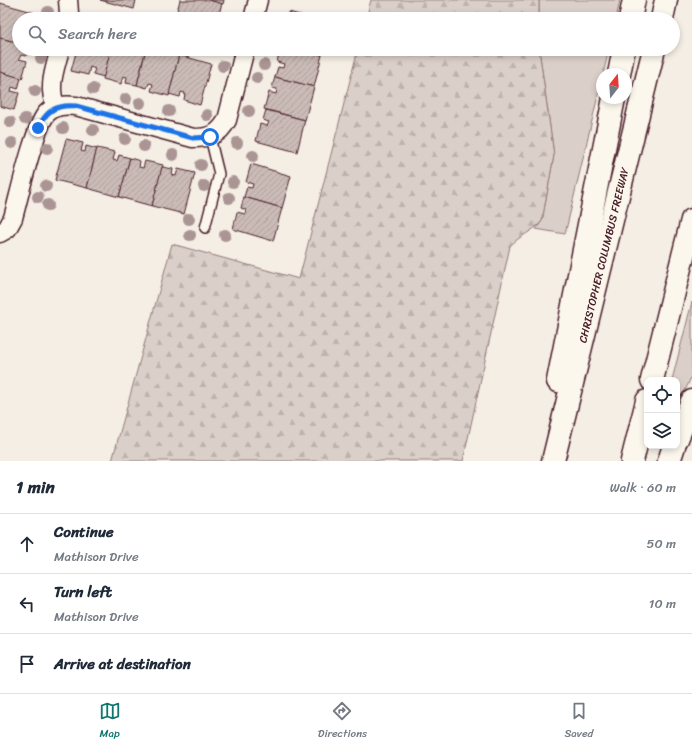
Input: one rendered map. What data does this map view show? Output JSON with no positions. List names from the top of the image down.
{
  "streets": {
    "highway": ["CHRISTOPHER COLUMBUS FREEWAY"]
  },
  "north": "top",
  "page": {
    "search": "Search here",
    "heading": ["1 min", "Walk · 60 m"],
    "list": [
      ["Continue", "Mathison Drive", "50 m"],
      ["Turn left", "Mathison Drive", "10 m"],
      "Arrive at destination"
    ],
    "nav": ["Map", "Directions", "Saved"]
  }
}
